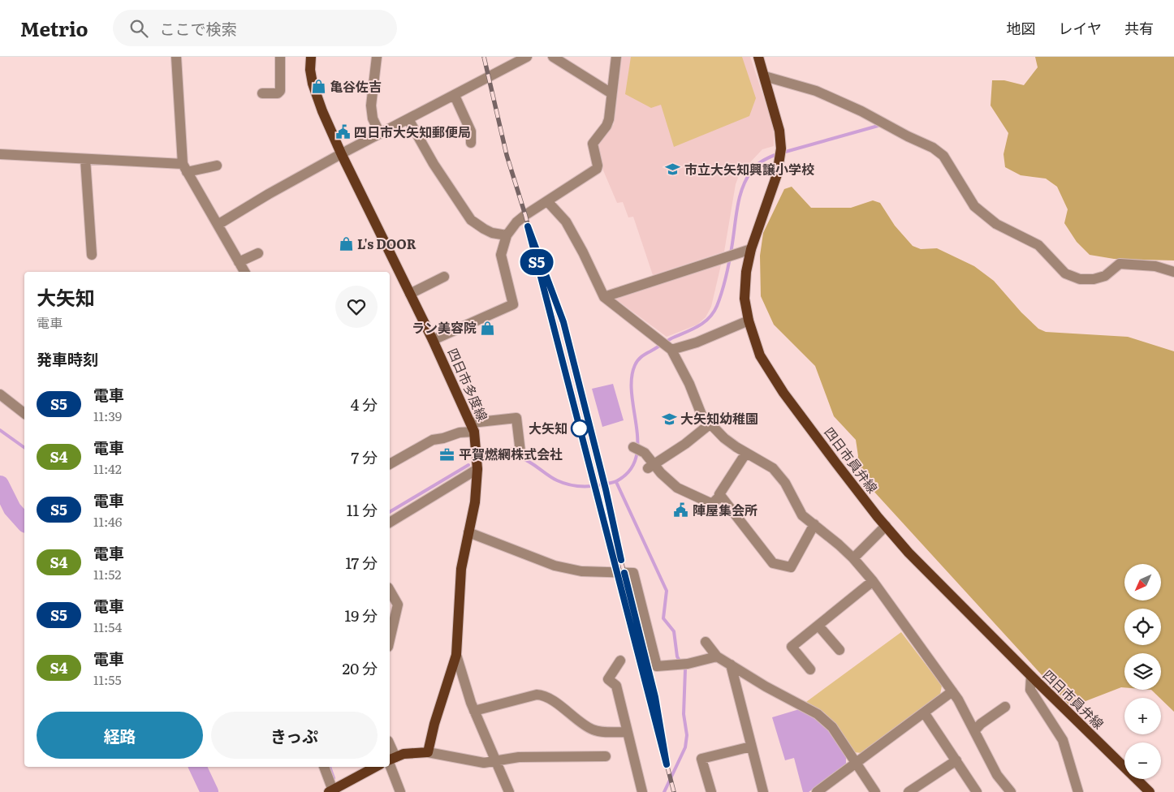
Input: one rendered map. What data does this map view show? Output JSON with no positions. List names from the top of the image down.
{
  "streets": {
    "main road": ["四日市多度線", "四日市員弁線"]
  },
  "places": {
    "shop": ["亀谷佐吉", "L's DOOR", "ラン美容院"],
    "public building": ["四日市大矢知郵便局", "陣屋集会所"],
    "school or university": ["市立大矢知興譲小学校", "大矢知幼稚園"],
    "other": ["大矢知"],
    "office": ["平賀燃網株式会社"]
  },
  "north": "bottom left",
  "page": {
    "header": "Metrio",
    "search": "ここで検索",
    "nav": ["地図", "レイヤ", "共有"],
    "on_map": "S5",
    "heading": [
      ["大矢知", "電車"],
      "発車時刻"
    ],
    "list": [
      {
        "mark": "S5",
        "name": "電車",
        "note": "11:39",
        "value": "4 分"
      },
      {
        "mark": "S4",
        "name": "電車",
        "note": "11:42",
        "value": "7 分"
      },
      {
        "mark": "S5",
        "name": "電車",
        "note": "11:46",
        "value": "11 分"
      },
      {
        "mark": "S4",
        "name": "電車",
        "note": "11:52",
        "value": "17 分"
      },
      {
        "mark": "S5",
        "name": "電車",
        "note": "11:54",
        "value": "19 分"
      },
      {
        "mark": "S4",
        "name": "電車",
        "note": "11:55",
        "value": "20 分"
      }
    ],
    "map_buttons": ["+", "−"],
    "buttons": ["経路", "きっぷ"]
  }
}
